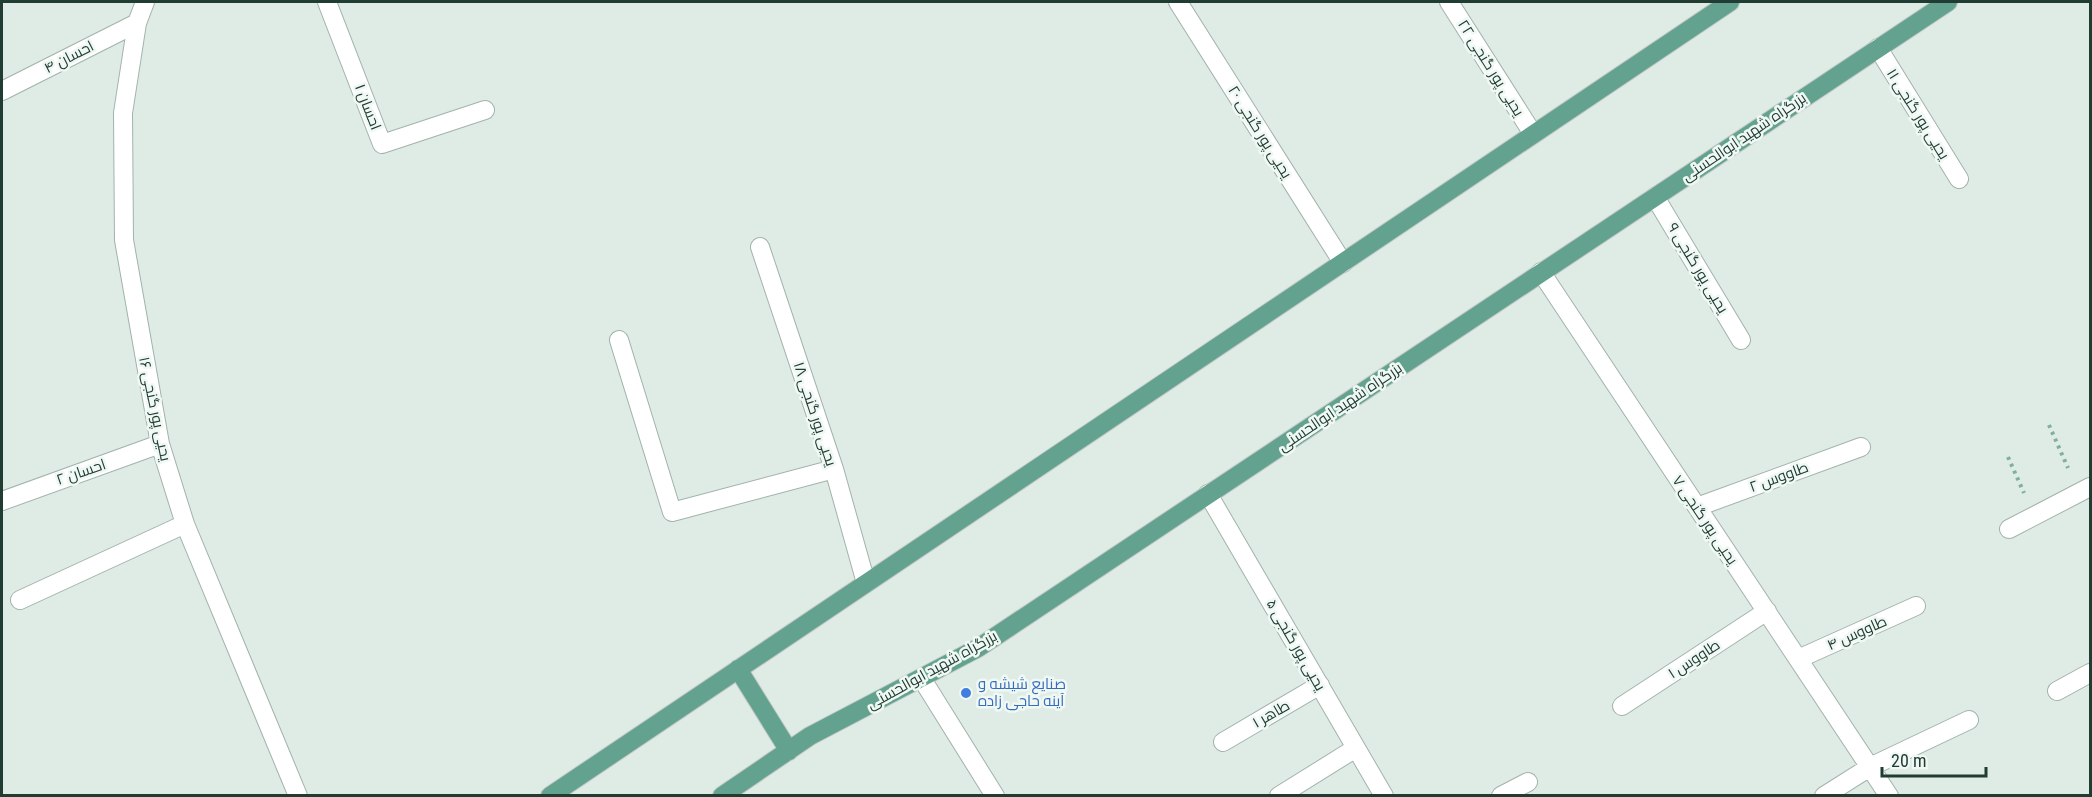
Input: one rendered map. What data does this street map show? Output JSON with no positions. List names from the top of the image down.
{
  "streets": {
    "main road": ["بزرگراه شهید ابوالحسنی"],
    "street": [
      "احسان ۴",
      "یحیی پور گنجی ۲۲",
      "احسان ۱",
      "یحیی پور گنجی ۱۱",
      "یحیی پور گنجی ۲۰",
      "یحیی پور گنجی ۹",
      "یحیی پور گنجی ۱۶",
      "یحیی پور گنجی ۱۸",
      "احسان ۲",
      "طاووس ۲",
      "یحیی پور گنجی ۷",
      "طاووس ۴",
      "یحیی پور گنجی ۵",
      "طاووس ۱",
      "طاهر ۱"
    ]
  },
  "crossings": [
    ["احسان ۴", "یحیی پور گنجی ۱۶"],
    ["یحیی پور گنجی ۱۱", "بزرگراه شهید ابوالحسنی"],
    ["بزرگراه شهید ابوالحسنی", "یحیی پور گنجی ۹"],
    ["بزرگراه شهید ابوالحسنی", "یحیی پور گنجی ۷"],
    ["بزرگراه شهید ابوالحسنی", "یحیی پور گنجی ۵"],
    ["یحیی پور گنجی ۱۶", "احسان ۲"],
    ["طاووس ۲", "یحیی پور گنجی ۷"],
    ["یحیی پور گنجی ۷", "طاووس ۴"],
    ["یحیی پور گنجی ۷", "طاووس ۱"],
    ["یحیی پور گنجی ۵", "طاهر ۱"]
  ],
  "places": ["صنایع شیشه و آینه حاجی زاده"],
  "scale_bar": "20 m"
}
